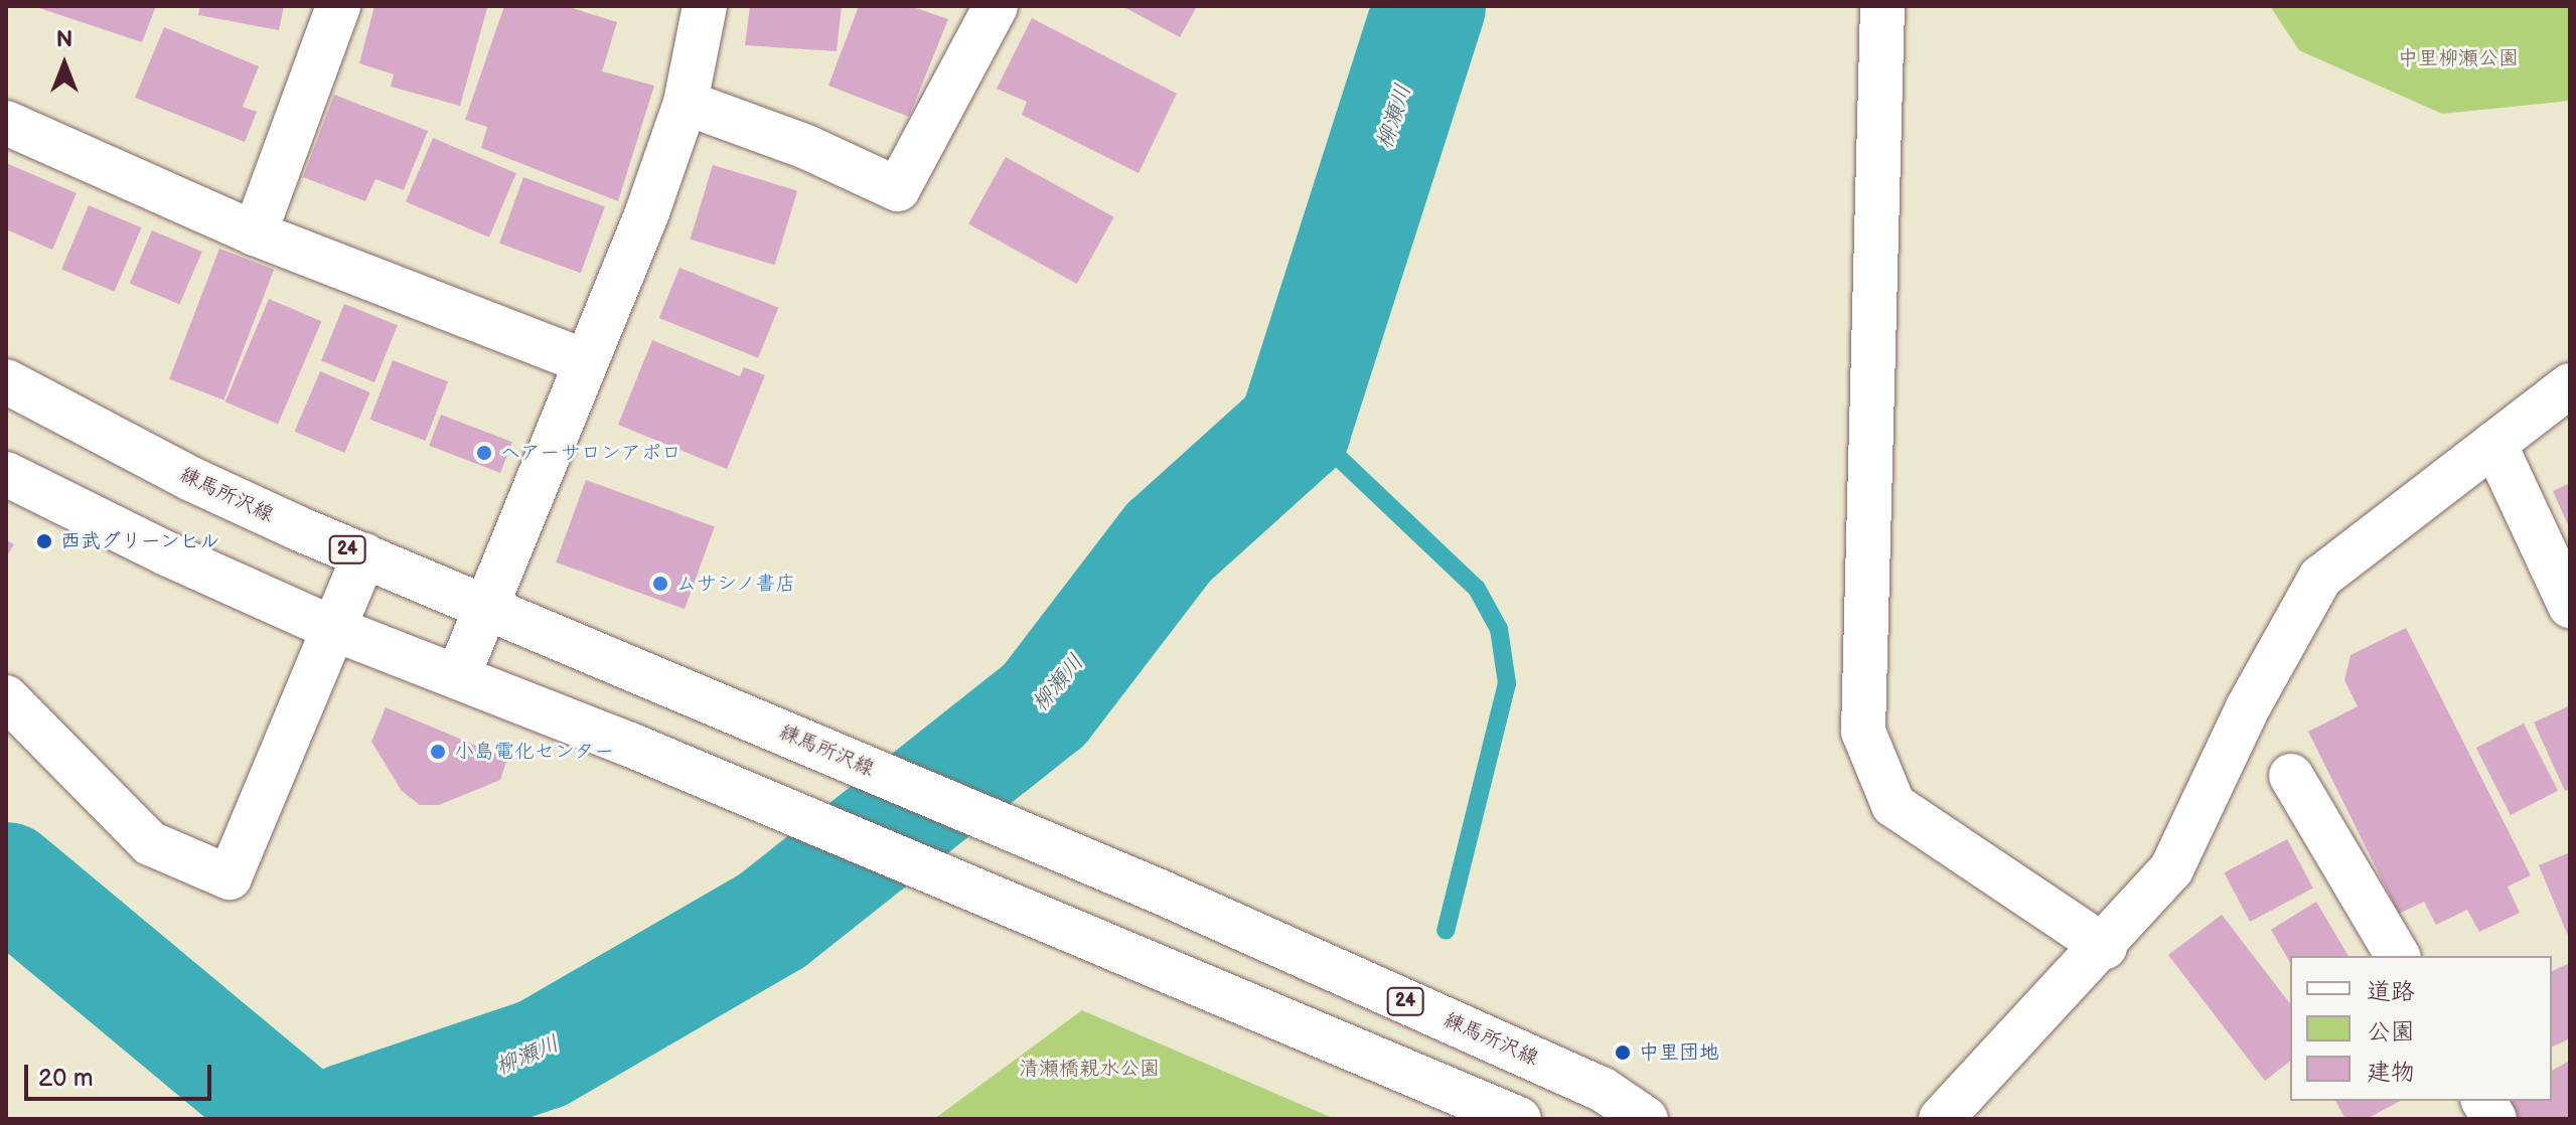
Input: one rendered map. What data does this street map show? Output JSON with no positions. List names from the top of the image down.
{
  "streets": {
    "street": ["練馬所沢線", "24"]
  },
  "water": ["柳瀬川"],
  "parks": ["中里柳瀬公園", "清瀬橋親水公園"],
  "places": [
    "ヘアーサロンアポロ",
    "西武グリーンヒル",
    "ムサシノ書店",
    "小島電化センター",
    "中里団地"
  ],
  "legend": ["道路", "公園", "建物"],
  "scale_bar": "20 m",
  "north": "top"
}
